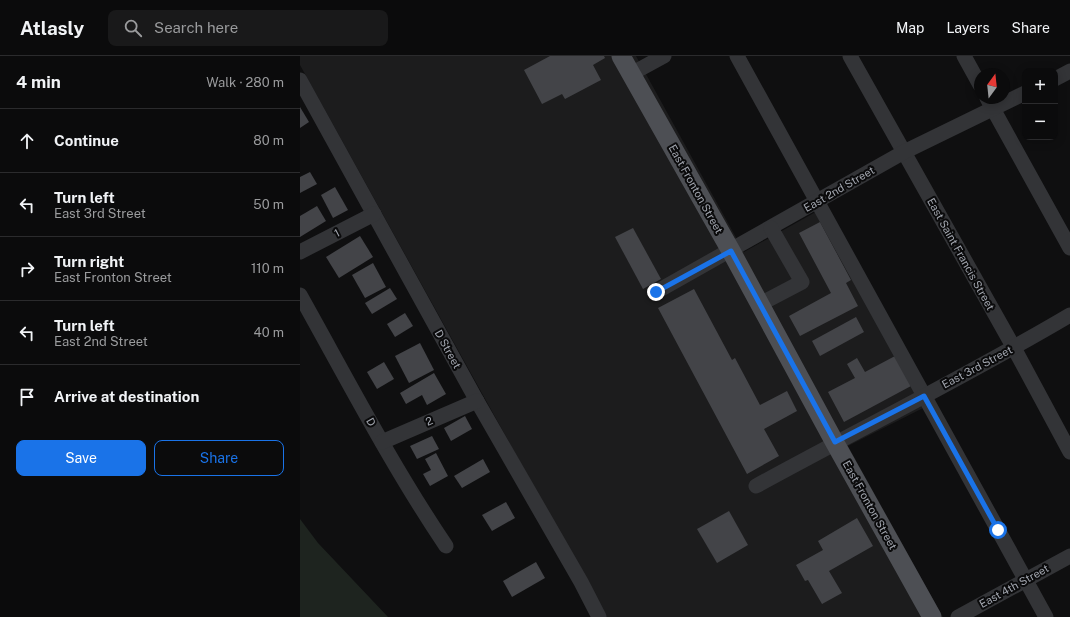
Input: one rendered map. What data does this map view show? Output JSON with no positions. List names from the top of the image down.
{
  "streets": {
    "main road": ["East Fronton Street"],
    "street": [
      "East 2nd Street",
      "1",
      "East Saint Francis Street",
      "D Street",
      "East 3rd Street",
      "2",
      "D",
      "East 4th Street"
    ]
  },
  "crossings": [
    ["East Fronton Street", "East 2nd Street"],
    ["East Fronton Street", "East 3rd Street"],
    ["East 2nd Street", "East Saint Francis Street"],
    ["1", "D Street"],
    ["East Saint Francis Street", "East 3rd Street"],
    ["D Street", "2"],
    ["2", "D"]
  ],
  "north": "top",
  "page": {
    "header": "Atlasly",
    "search": "Search here",
    "nav": ["Map", "Layers", "Share"],
    "heading": ["4 min", "Walk · 280 m"],
    "map_buttons": ["+", "−"],
    "list": [
      ["Continue", "80 m"],
      ["Turn left", "East 3rd Street", "50 m"],
      ["Turn right", "East Fronton Street", "110 m"],
      ["Turn left", "East 2nd Street", "40 m"],
      "Arrive at destination"
    ],
    "buttons": ["Save", "Share"]
  }
}
